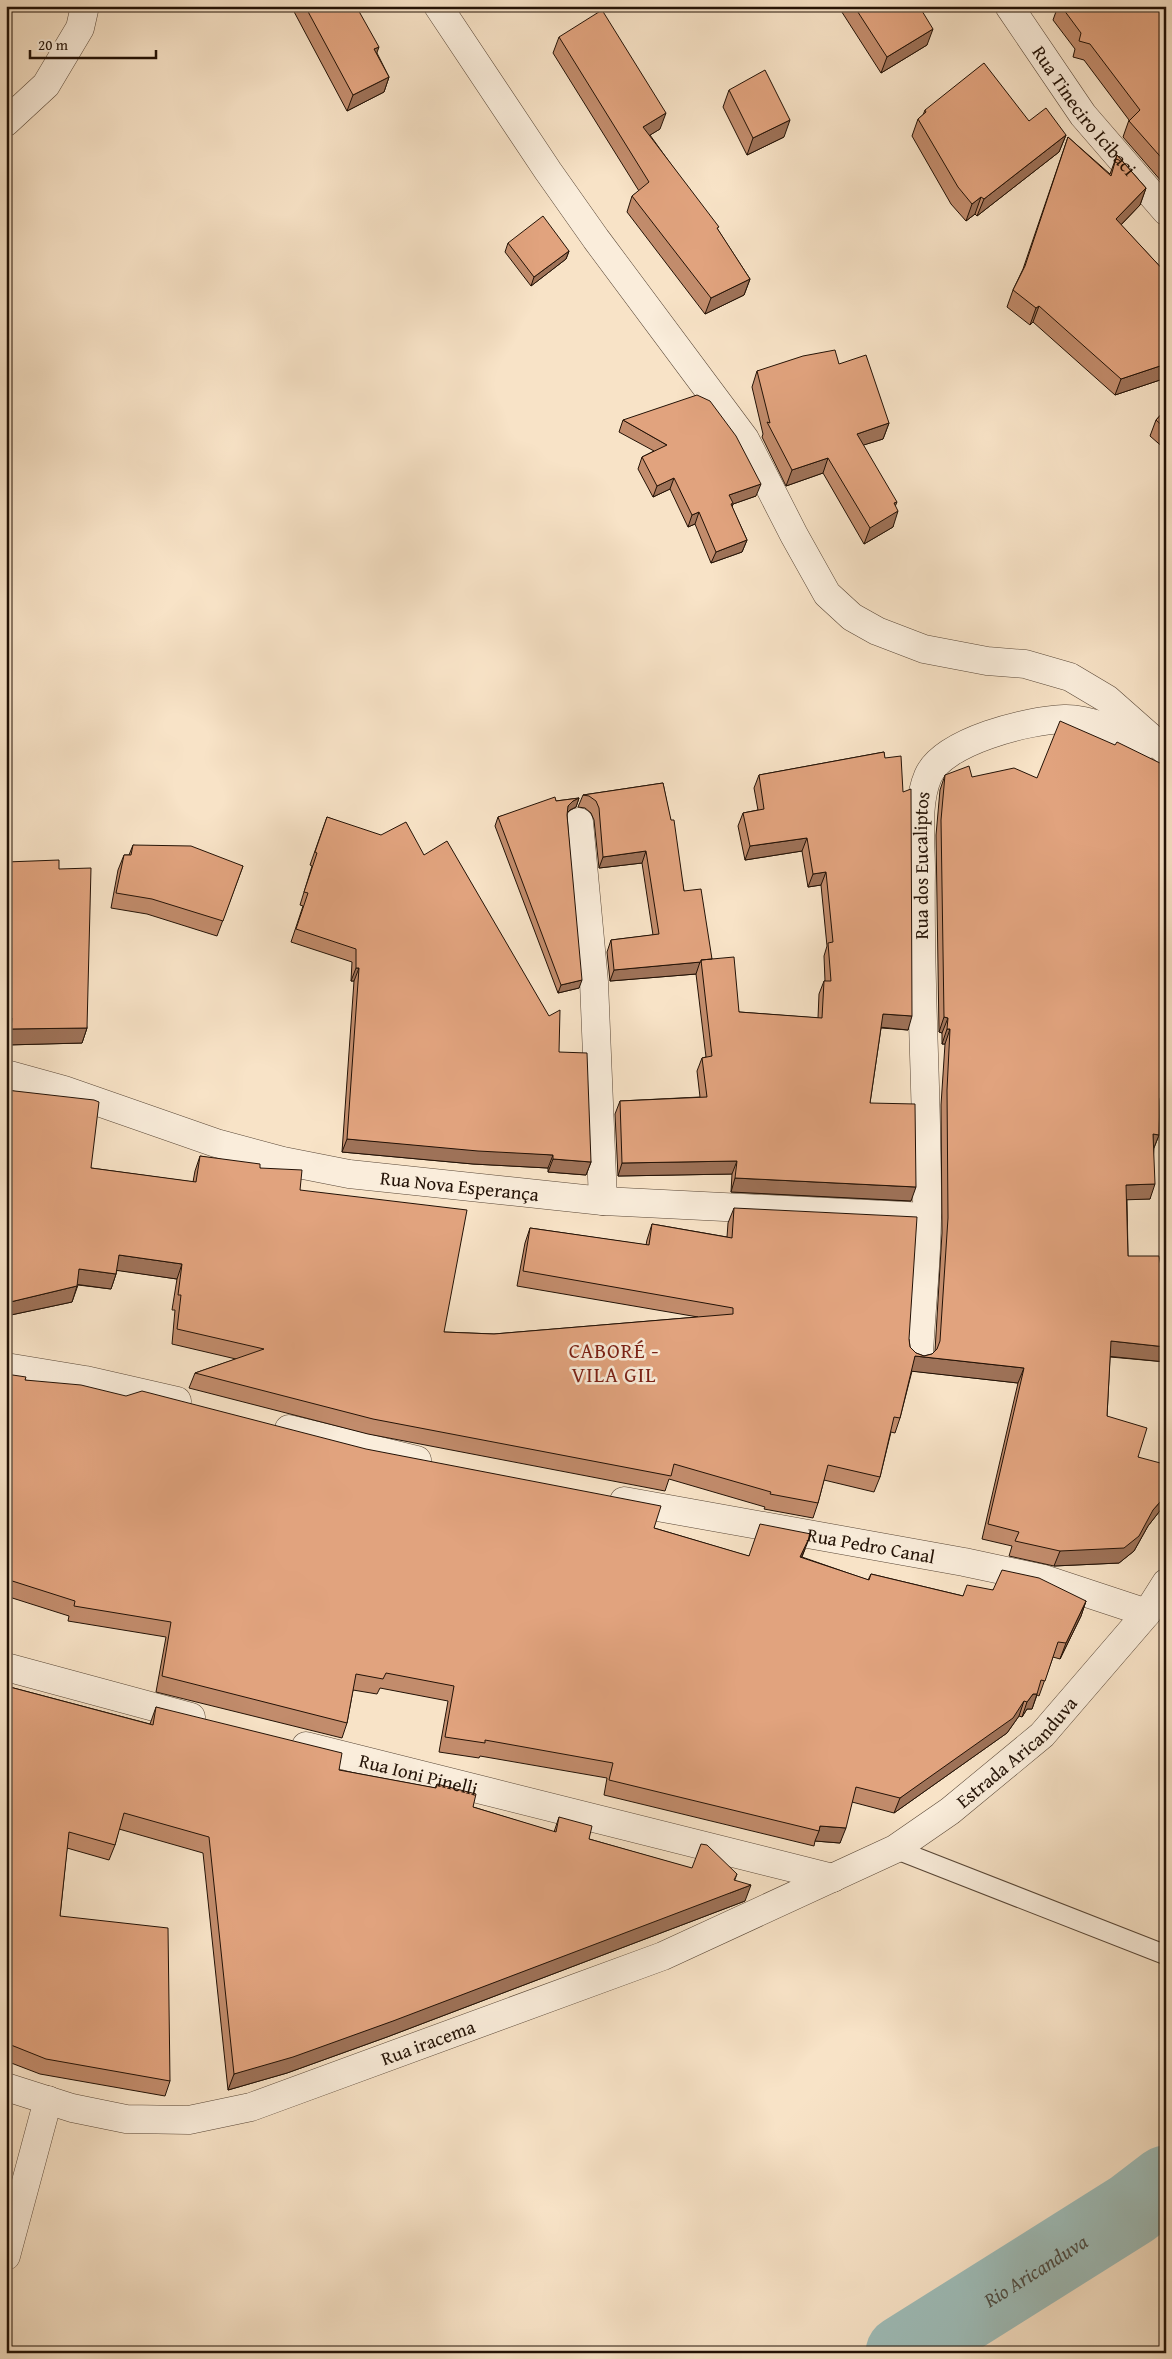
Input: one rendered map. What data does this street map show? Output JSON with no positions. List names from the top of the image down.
{
  "streets": {
    "street": [
      "Rua Tineciro Icibaci",
      "Rua dos Eucaliptos",
      "Rua Nova Esperança",
      "Rua Pedro Canal",
      "Estrada Aricanduva",
      "Rua Ioni Pinelli",
      "Rua iracema"
    ]
  },
  "crossings": [
    ["Rua dos Eucaliptos", "Rua Nova Esperança"],
    ["Rua Pedro Canal", "Estrada Aricanduva"],
    ["Estrada Aricanduva", "Rua Ioni Pinelli"],
    ["Estrada Aricanduva", "Rua iracema"],
    ["Rua Ioni Pinelli", "Rua iracema"]
  ],
  "districts": ["CABORÉ - VILA GIL"],
  "water": ["Rio Aricanduva"],
  "scale_bar": "20 m"
}
